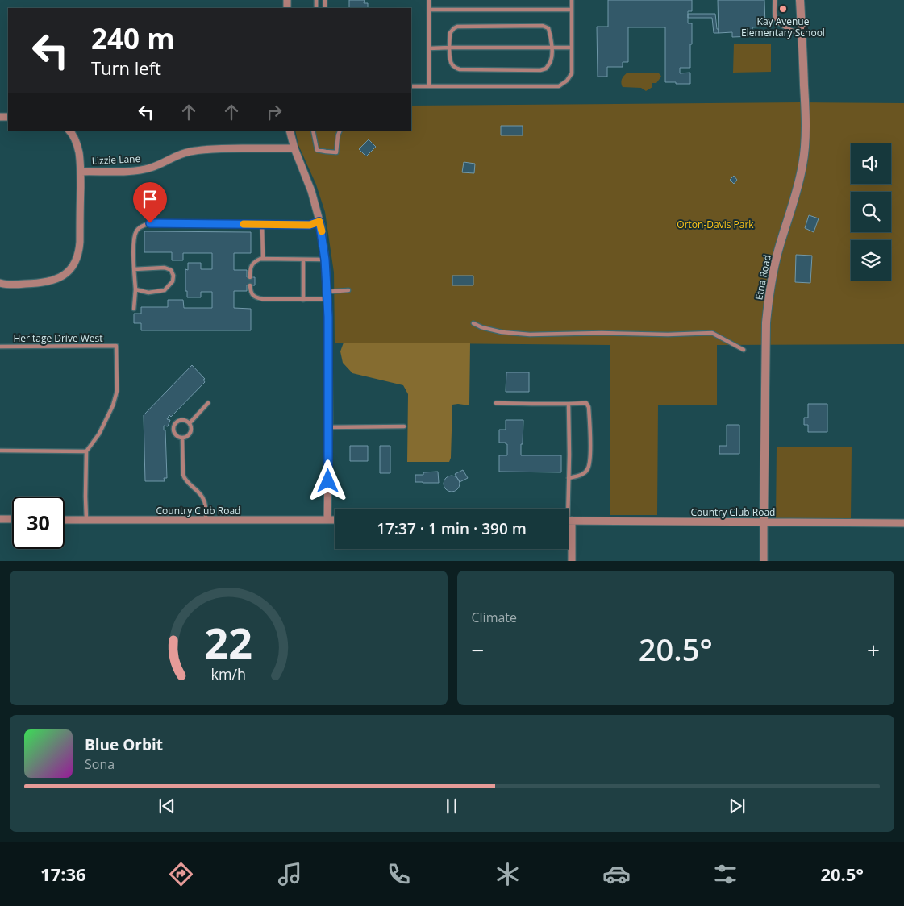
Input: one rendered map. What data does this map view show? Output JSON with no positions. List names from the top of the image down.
{
  "streets": {
    "street": ["Lizzie Lane", "Etna Road", "Country Club Road"],
    "lane": ["Heritage Drive West"]
  },
  "crossings": [
    ["Etna Road", "Country Club Road"]
  ],
  "parks": ["Orton-Davis Park"],
  "places": ["Kay Avenue Elementary School"],
  "page": {
    "turn": ["240 m", "Turn left"],
    "limit": "30",
    "trip": "17:37 · 1 min · 390 m",
    "tile": "Climate",
    "heat": ["−", "20.5°", "+"],
    "song": ["Blue Orbit", "Sona"],
    "tabs": ["17:36", "20.5°"],
    "gauge": ["22", "km/h"]
  }
}
